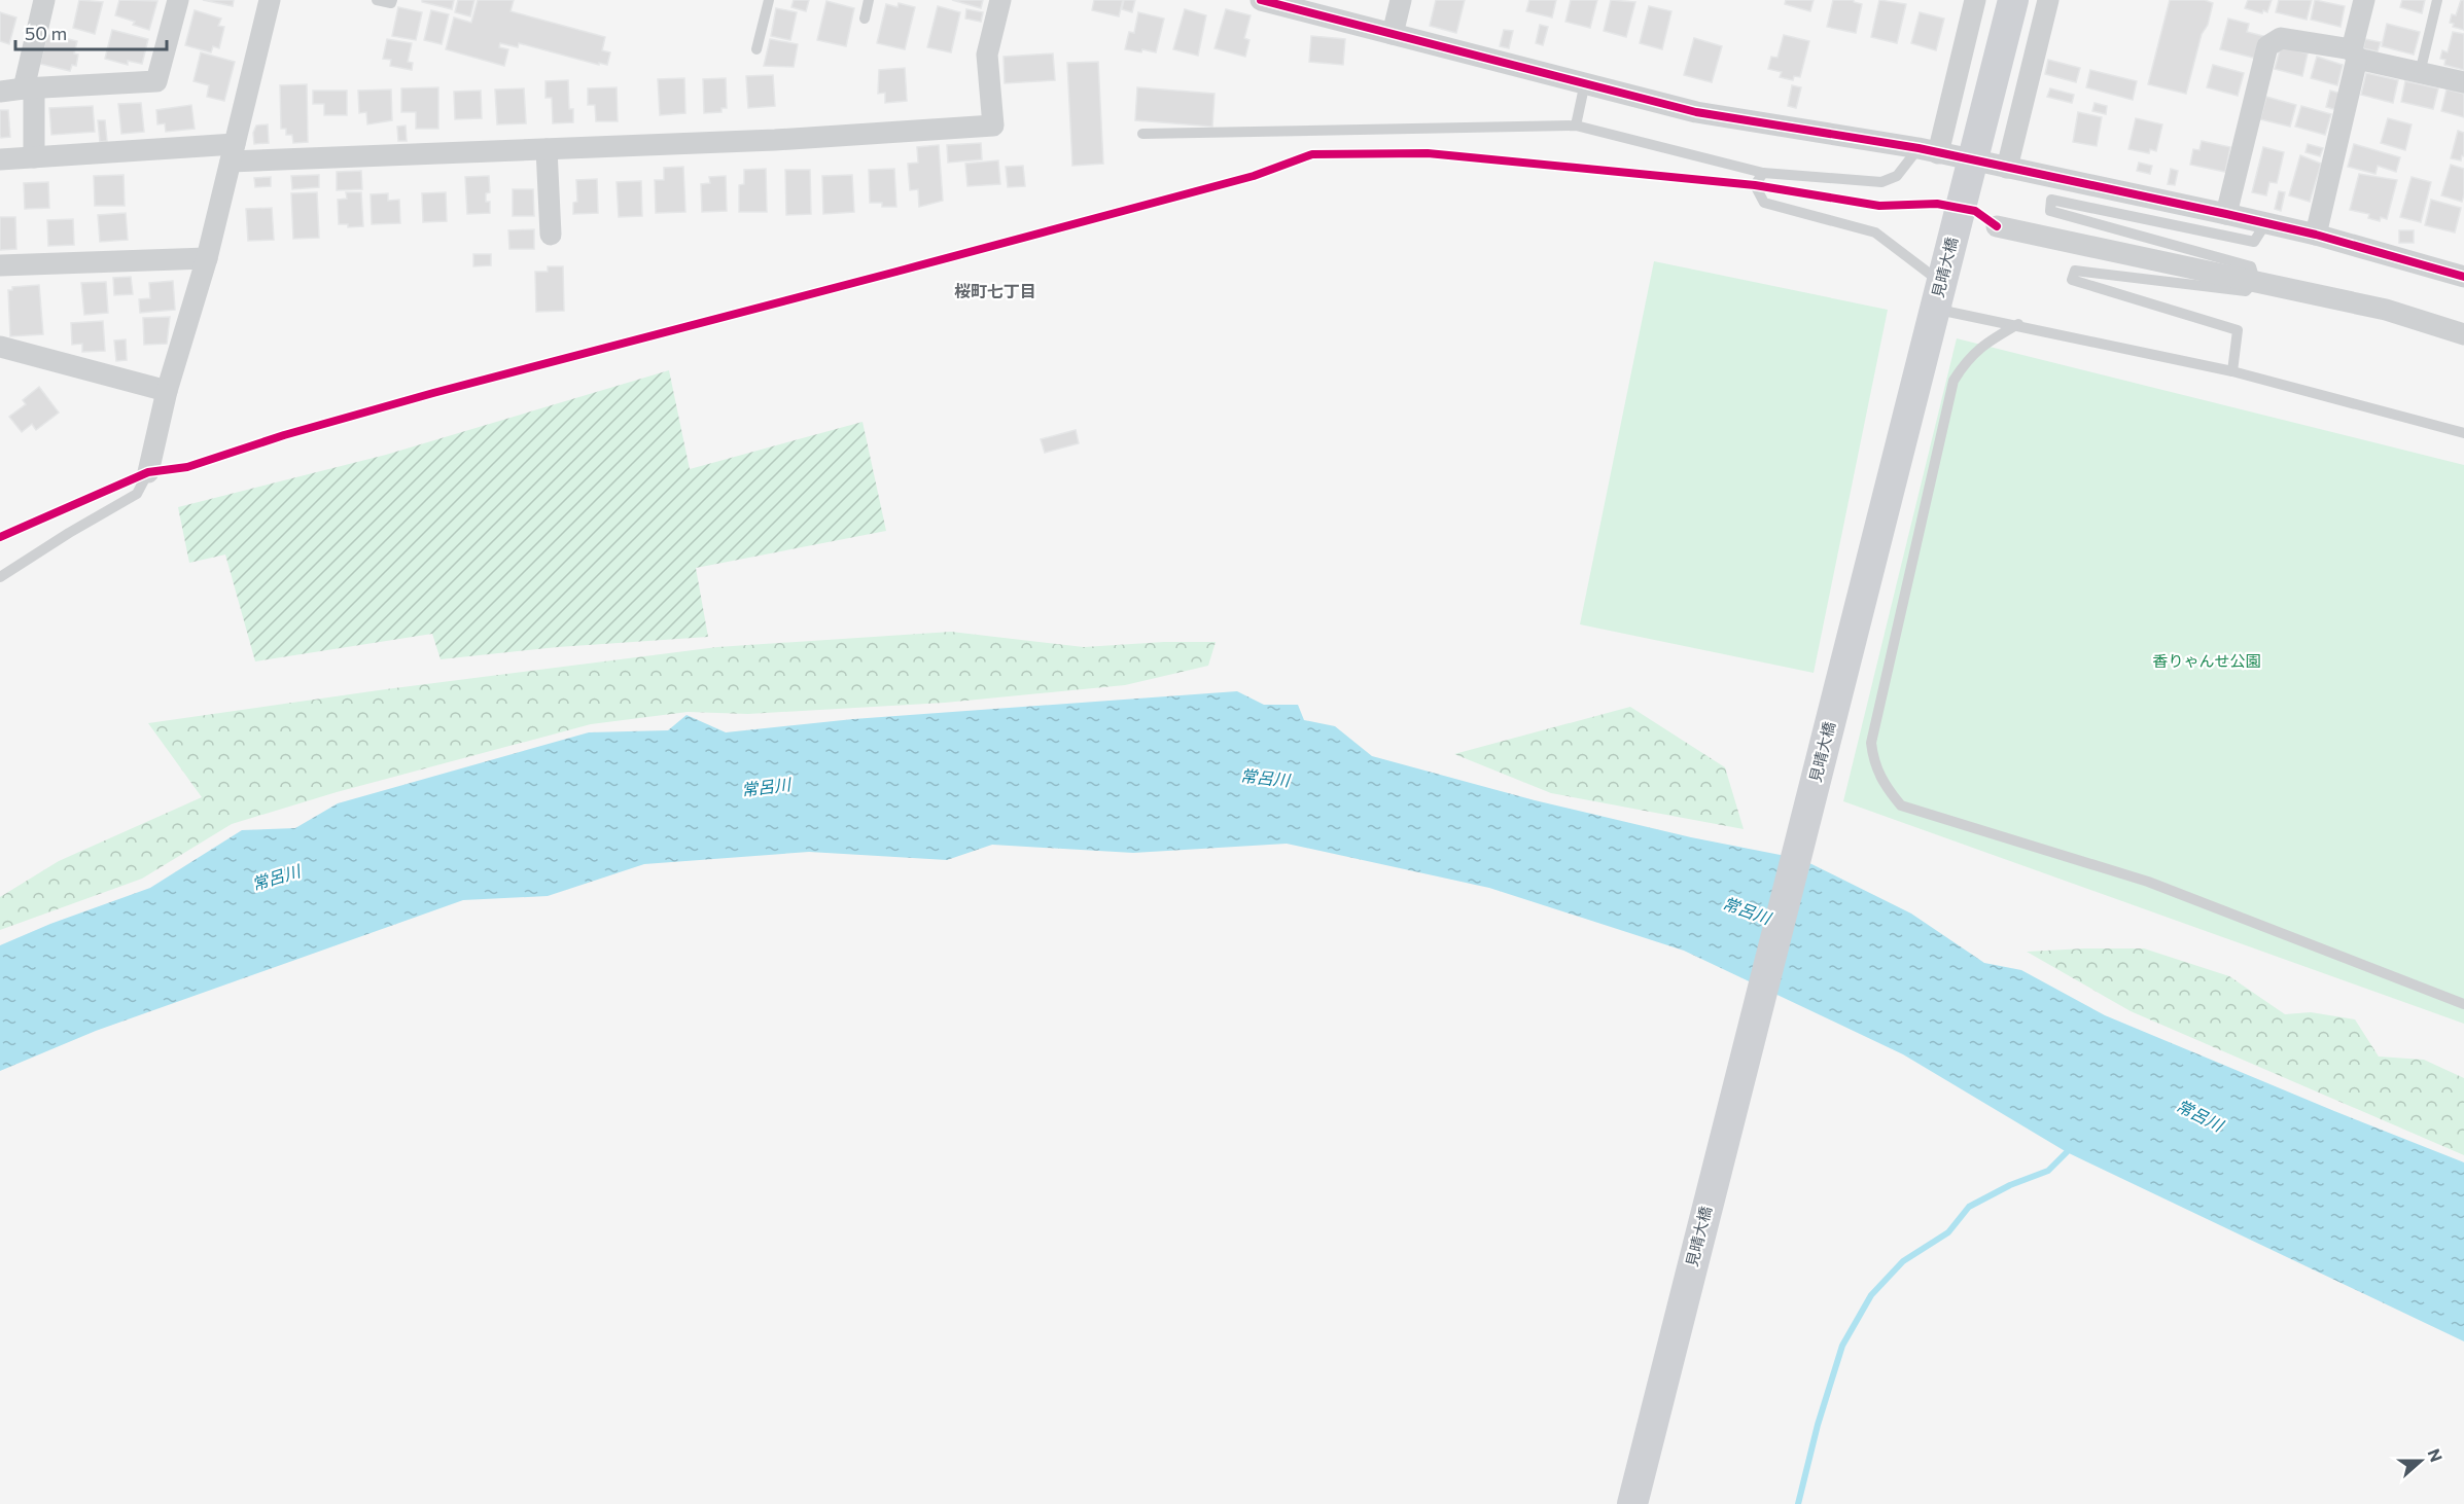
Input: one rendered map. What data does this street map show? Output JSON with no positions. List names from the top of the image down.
{
  "streets": {
    "main road": ["見晴大橋"]
  },
  "districts": ["桜町七丁目"],
  "water": ["常呂川"],
  "parks": ["香りゃんせ公園"],
  "scale_bar": "50 m",
  "north": "right"
}
